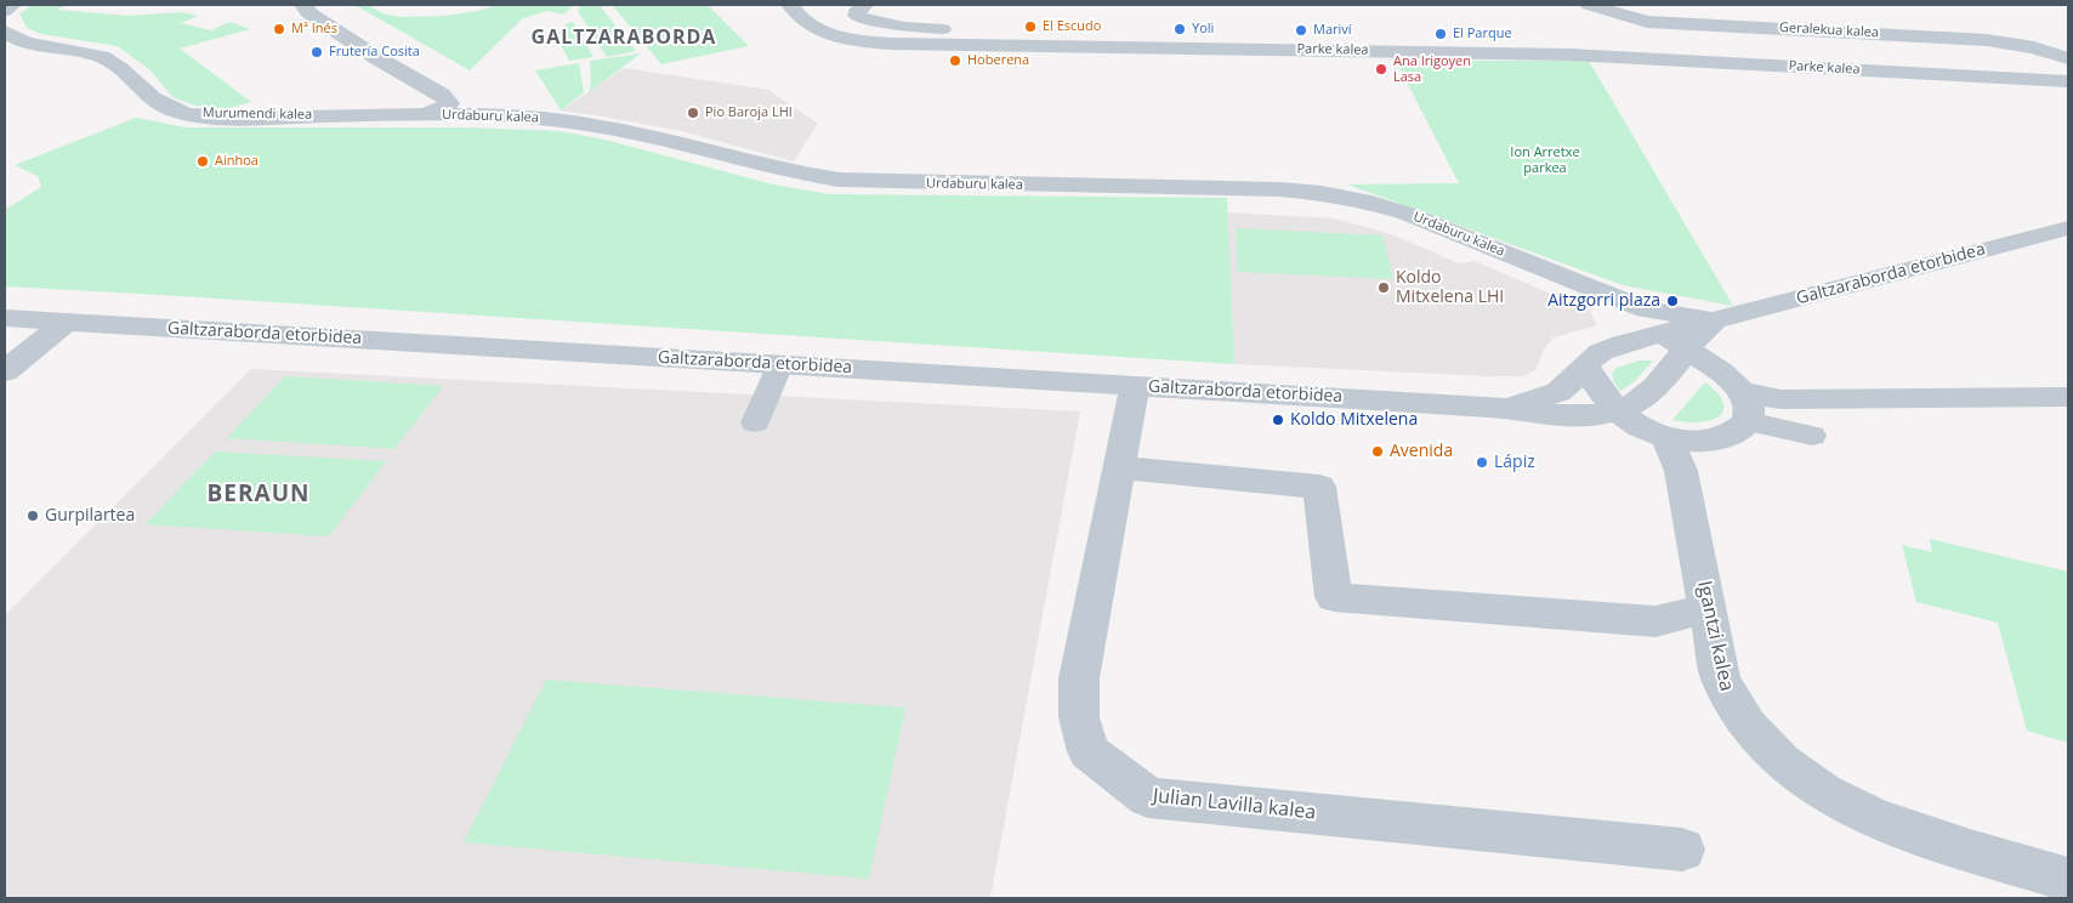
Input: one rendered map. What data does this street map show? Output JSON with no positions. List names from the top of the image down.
{
  "streets": {
    "street": [
      "Geralekua kalea",
      "Parke kalea",
      "Murumendi kalea",
      "Urdaburu kalea",
      "Galtzaraborda etorbidea",
      "Igantzi kalea",
      "Julian Lavilla kalea"
    ]
  },
  "crossings": [
    ["Murumendi kalea", "Urdaburu kalea"],
    ["Urdaburu kalea", "Galtzaraborda etorbidea"],
    ["Galtzaraborda etorbidea", "Julian Lavilla kalea"]
  ],
  "districts": ["GALTZARABORDA", "BERAUN"],
  "parks": ["Ion Arretxe parkea"],
  "places": [
    "El Escudo",
    "Mª Inés",
    "Yoli",
    "Mariví",
    "El Parque",
    "Frutería Cosita",
    "Hoberena",
    "Ana Irigoyen Lasa",
    "Pio Baroja LHI",
    "Ainhoa",
    "Koldo Mitxelena LHI",
    "Aitzgorri plaza",
    "Koldo Mitxelena",
    "Avenida",
    "Lápiz",
    "Gurpilartea"
  ]
}
